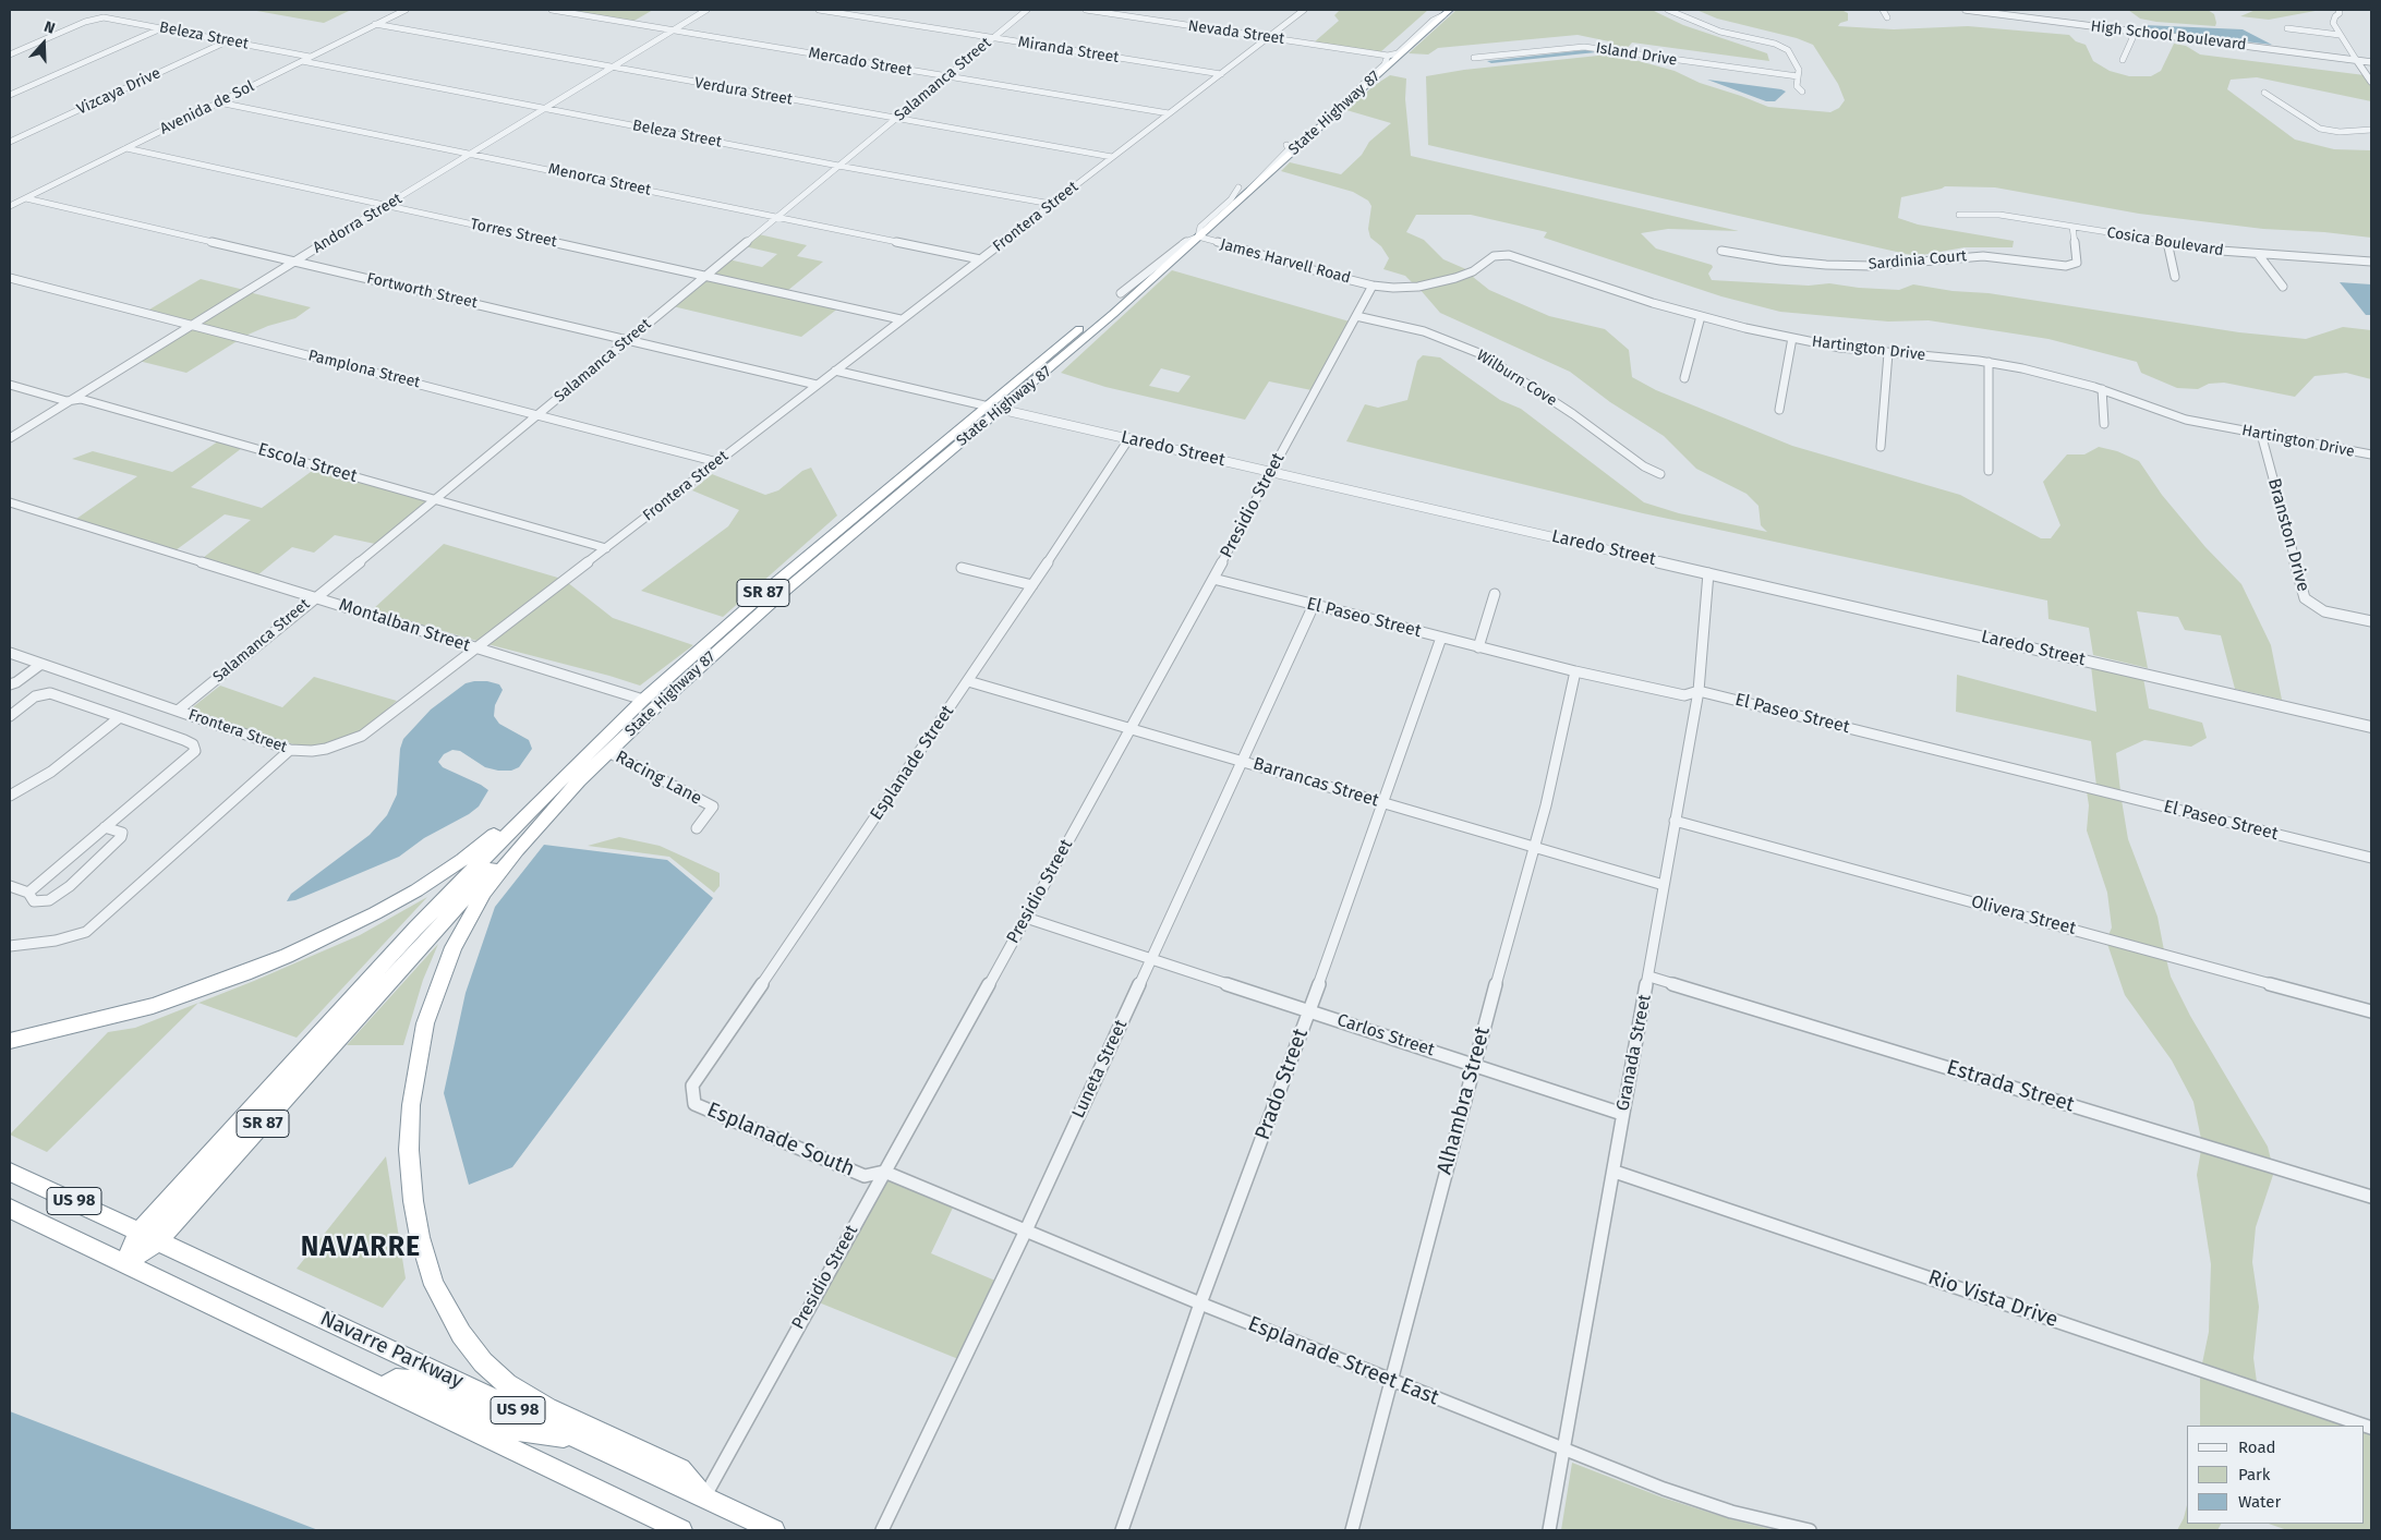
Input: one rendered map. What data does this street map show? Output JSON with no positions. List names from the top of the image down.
{
  "streets": {
    "highway": [
      "State Highway 87",
      "SR 87",
      "US 98",
      "Navarre Parkway"
    ],
    "street": [
      "Nevada Street",
      "Beleza Street",
      "High School Boulevard",
      "Miranda Street",
      "Island Drive",
      "Mercado Street",
      "Salamanca Street",
      "Vizcaya Drive",
      "Verdura Street",
      "Avenida de Sol",
      "Menorca Street",
      "Frontera Street",
      "Andorra Street",
      "Torres Street",
      "Cosica Boulevard",
      "Sardinia Court",
      "James Harvell Road",
      "Fortworth Street",
      "Hartington Drive",
      "Pamplona Street",
      "Wilburn Cove",
      "Laredo Street",
      "Escola Street",
      "Presidio Street",
      "Branston Drive",
      "El Paseo Street",
      "Montalban Street",
      "Esplanade Street",
      "Racing Lane",
      "Barrancas Street",
      "Olivera Street",
      "Carlos Street",
      "Granada Street",
      "Luneta Street",
      "Prado Street",
      "Estrada Street",
      "Alhambra Street",
      "Esplanade South",
      "Rio Vista Drive",
      "Esplanade Street East"
    ]
  },
  "crossings": [
    ["Nevada Street", "Frontera Street"],
    ["Nevada Street", "SR 87"],
    ["Beleza Street", "Salamanca Street"],
    ["Beleza Street", "Vizcaya Drive"],
    ["Beleza Street", "Avenida de Sol"],
    ["Beleza Street", "Frontera Street"],
    ["Beleza Street", "Andorra Street"],
    ["Miranda Street", "Salamanca Street"],
    ["Miranda Street", "Frontera Street"],
    ["Mercado Street", "Salamanca Street"],
    ["Mercado Street", "Frontera Street"],
    ["Mercado Street", "Andorra Street"],
    ["Salamanca Street", "Verdura Street"],
    ["Salamanca Street", "Menorca Street"],
    ["Salamanca Street", "Frontera Street"],
    ["Salamanca Street", "Torres Street"],
    ["Salamanca Street", "Fortworth Street"],
    ["Salamanca Street", "Pamplona Street"],
    ["Salamanca Street", "Escola Street"],
    ["Salamanca Street", "Montalban Street"],
    ["Verdura Street", "Avenida de Sol"],
    ["Verdura Street", "Frontera Street"],
    ["Verdura Street", "Andorra Street"],
    ["Avenida de Sol", "Menorca Street"],
    ["Avenida de Sol", "Torres Street"],
    ["Avenida de Sol", "Fortworth Street"],
    ["State Highway 87", "James Harvell Road"],
    ["State Highway 87", "Laredo Street"],
    ["State Highway 87", "SR 87"],
    ["State Highway 87", "Racing Lane"],
    ["Menorca Street", "Frontera Street"],
    ["Menorca Street", "Andorra Street"],
    ["Frontera Street", "Torres Street"],
    ["Frontera Street", "Fortworth Street"],
    ["Frontera Street", "Pamplona Street"],
    ["Frontera Street", "Laredo Street"],
    ["Frontera Street", "Escola Street"],
    ["Frontera Street", "Montalban Street"],
    ["Andorra Street", "Torres Street"],
    ["Andorra Street", "Fortworth Street"],
    ["Andorra Street", "Pamplona Street"],
    ["Andorra Street", "Escola Street"],
    ["Cosica Boulevard", "Sardinia Court"],
    ["James Harvell Road", "Hartington Drive"],
    ["James Harvell Road", "Presidio Street"],
    ["Hartington Drive", "Presidio Street"],
    ["Hartington Drive", "Branston Drive"],
    ["Wilburn Cove", "Presidio Street"],
    ["Laredo Street", "Presidio Street"],
    ["Laredo Street", "SR 87"],
    ["Laredo Street", "Esplanade Street"],
    ["Laredo Street", "Granada Street"],
    ["Presidio Street", "El Paseo Street"],
    ["Presidio Street", "Barrancas Street"],
    ["Presidio Street", "Carlos Street"],
    ["Presidio Street", "Esplanade South"],
    ["Presidio Street", "Navarre Parkway"],
    ["Presidio Street", "Esplanade Street East"],
    ["SR 87", "Montalban Street"],
    ["SR 87", "Navarre Parkway"],
    ["El Paseo Street", "Granada Street"],
    ["El Paseo Street", "Luneta Street"],
    ["El Paseo Street", "Prado Street"],
    ["El Paseo Street", "Alhambra Street"],
    ["Esplanade Street", "Barrancas Street"],
    ["Esplanade Street", "Esplanade South"],
    ["Barrancas Street", "Granada Street"],
    ["Barrancas Street", "Luneta Street"],
    ["Barrancas Street", "Prado Street"],
    ["Barrancas Street", "Alhambra Street"],
    ["Olivera Street", "Granada Street"],
    ["Carlos Street", "Granada Street"],
    ["Carlos Street", "Luneta Street"],
    ["Carlos Street", "Prado Street"],
    ["Carlos Street", "Alhambra Street"],
    ["Granada Street", "Estrada Street"],
    ["Granada Street", "Rio Vista Drive"],
    ["Granada Street", "Esplanade Street East"],
    ["Luneta Street", "Esplanade Street East"],
    ["Prado Street", "Esplanade Street East"],
    ["Alhambra Street", "Esplanade Street East"],
    ["Esplanade South", "Esplanade Street East"]
  ],
  "districts": ["NAVARRE"],
  "legend": ["Road", "Park", "Water"],
  "north": "top"
}
